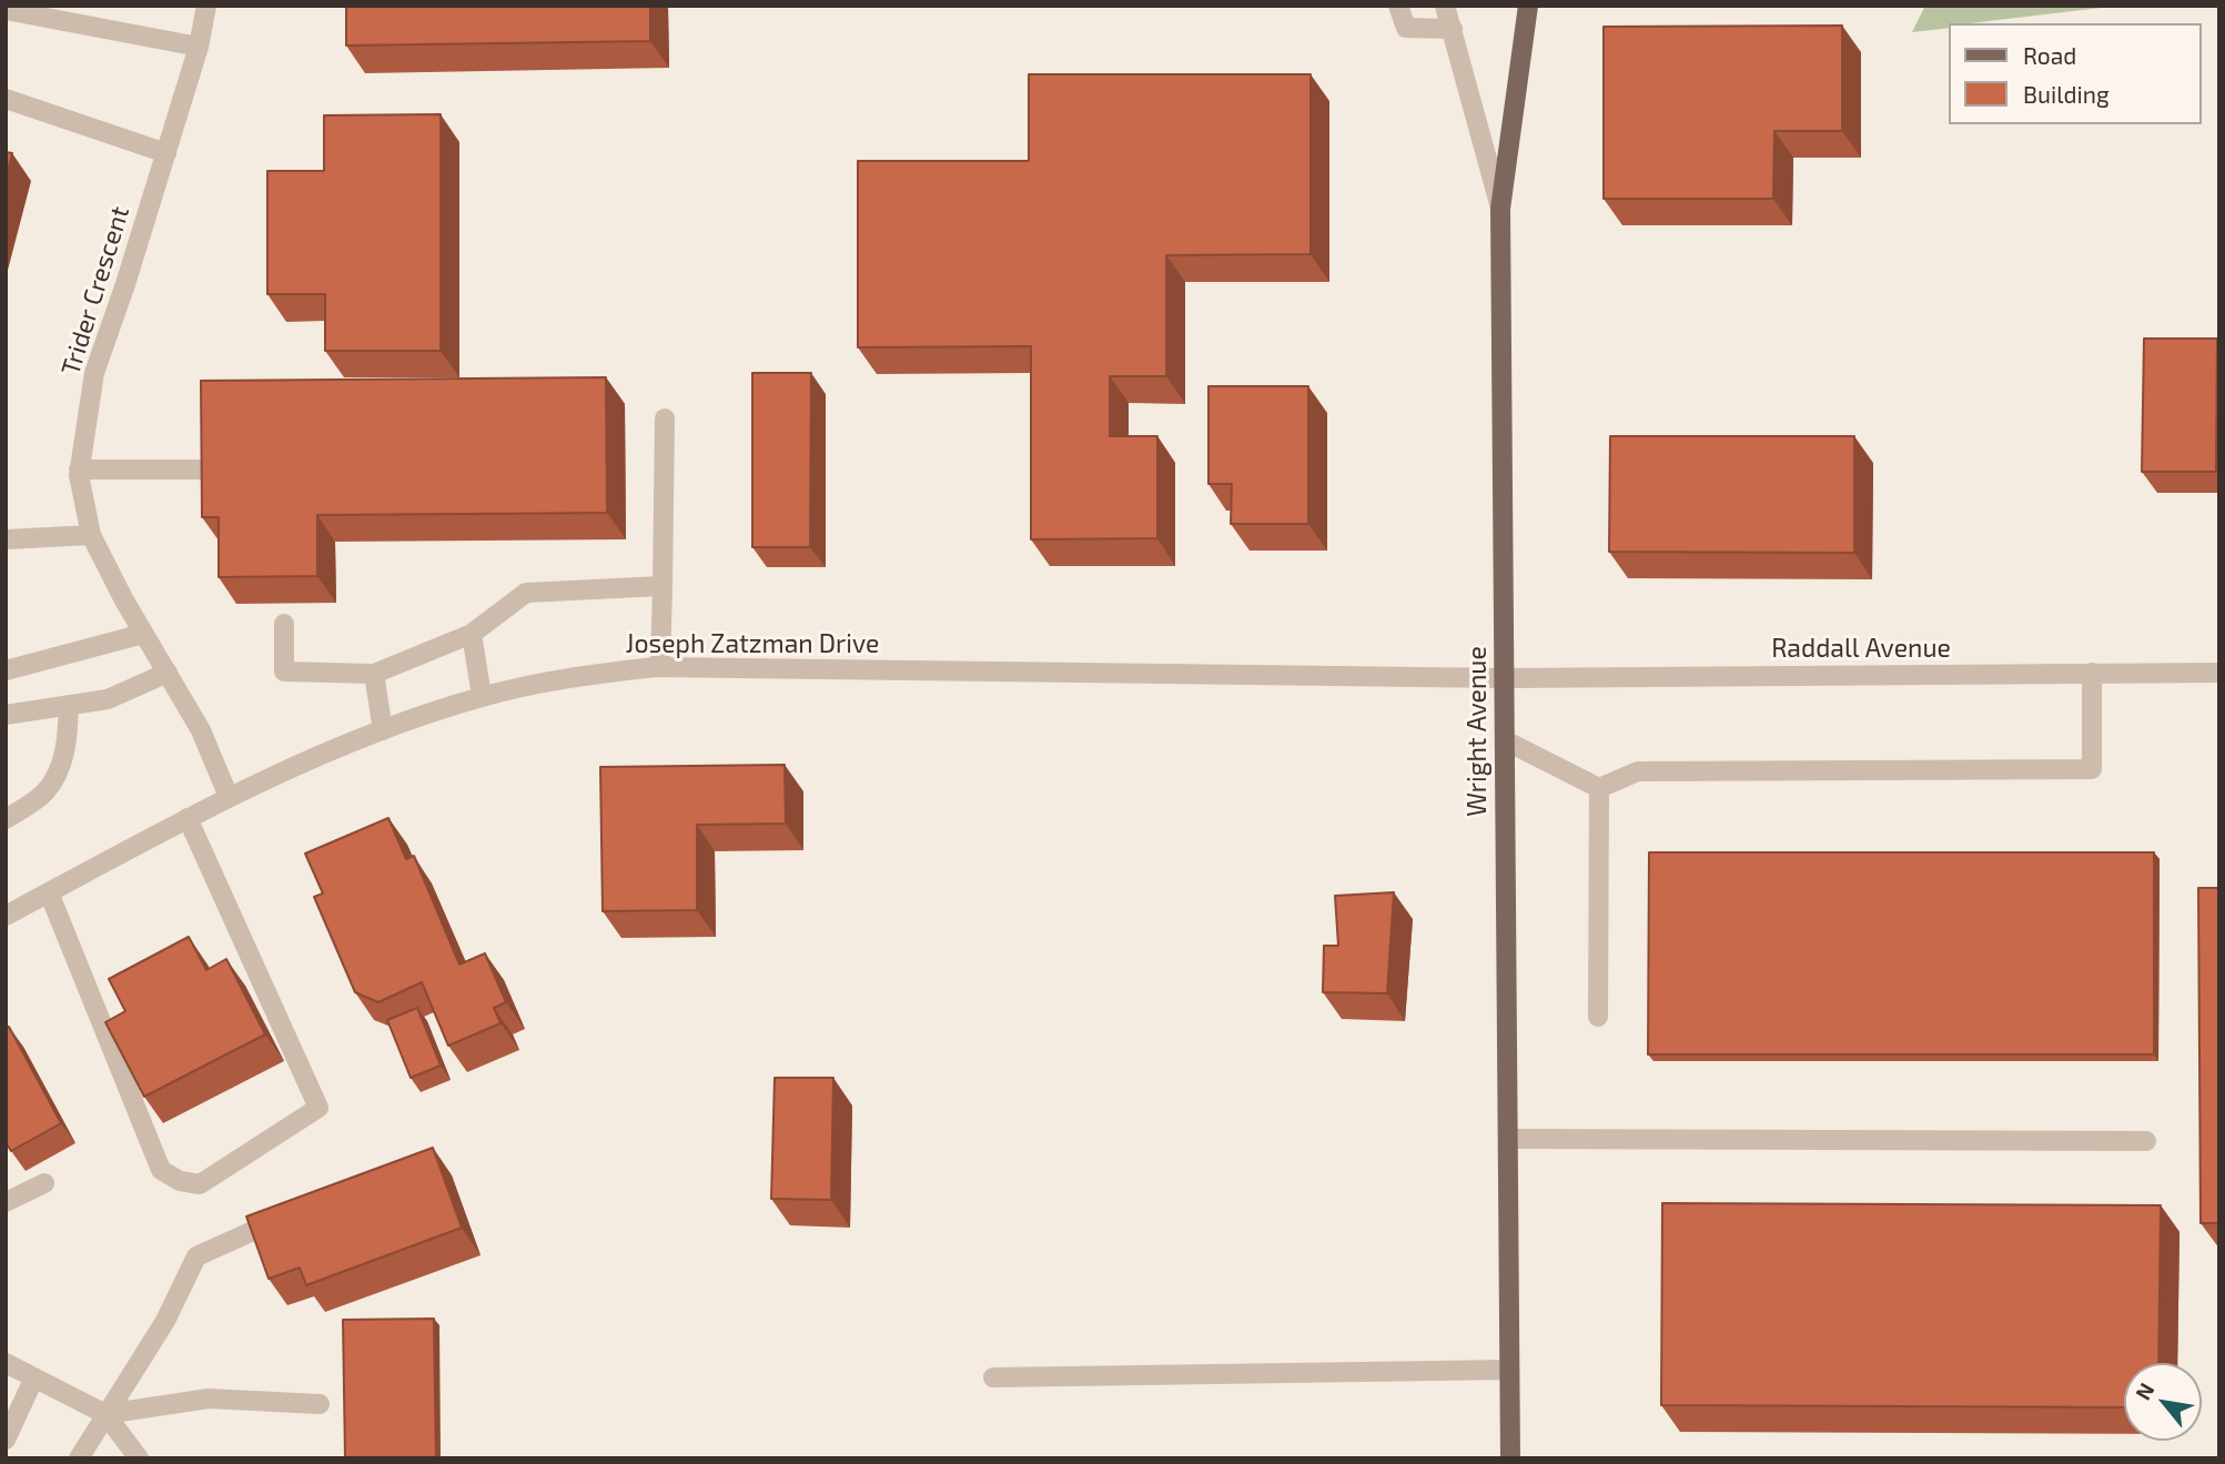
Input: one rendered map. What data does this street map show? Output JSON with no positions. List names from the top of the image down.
{
  "streets": {
    "main road": ["Wright Avenue"],
    "street": ["Trider Crescent", "Joseph Zatzman Drive", "Raddall Avenue"]
  },
  "crossings": [
    ["Trider Crescent", "Joseph Zatzman Drive"],
    ["Joseph Zatzman Drive", "Raddall Avenue"],
    ["Joseph Zatzman Drive", "Wright Avenue"],
    ["Raddall Avenue", "Wright Avenue"]
  ],
  "legend": ["Road", "Building"],
  "north": "top left"
}
